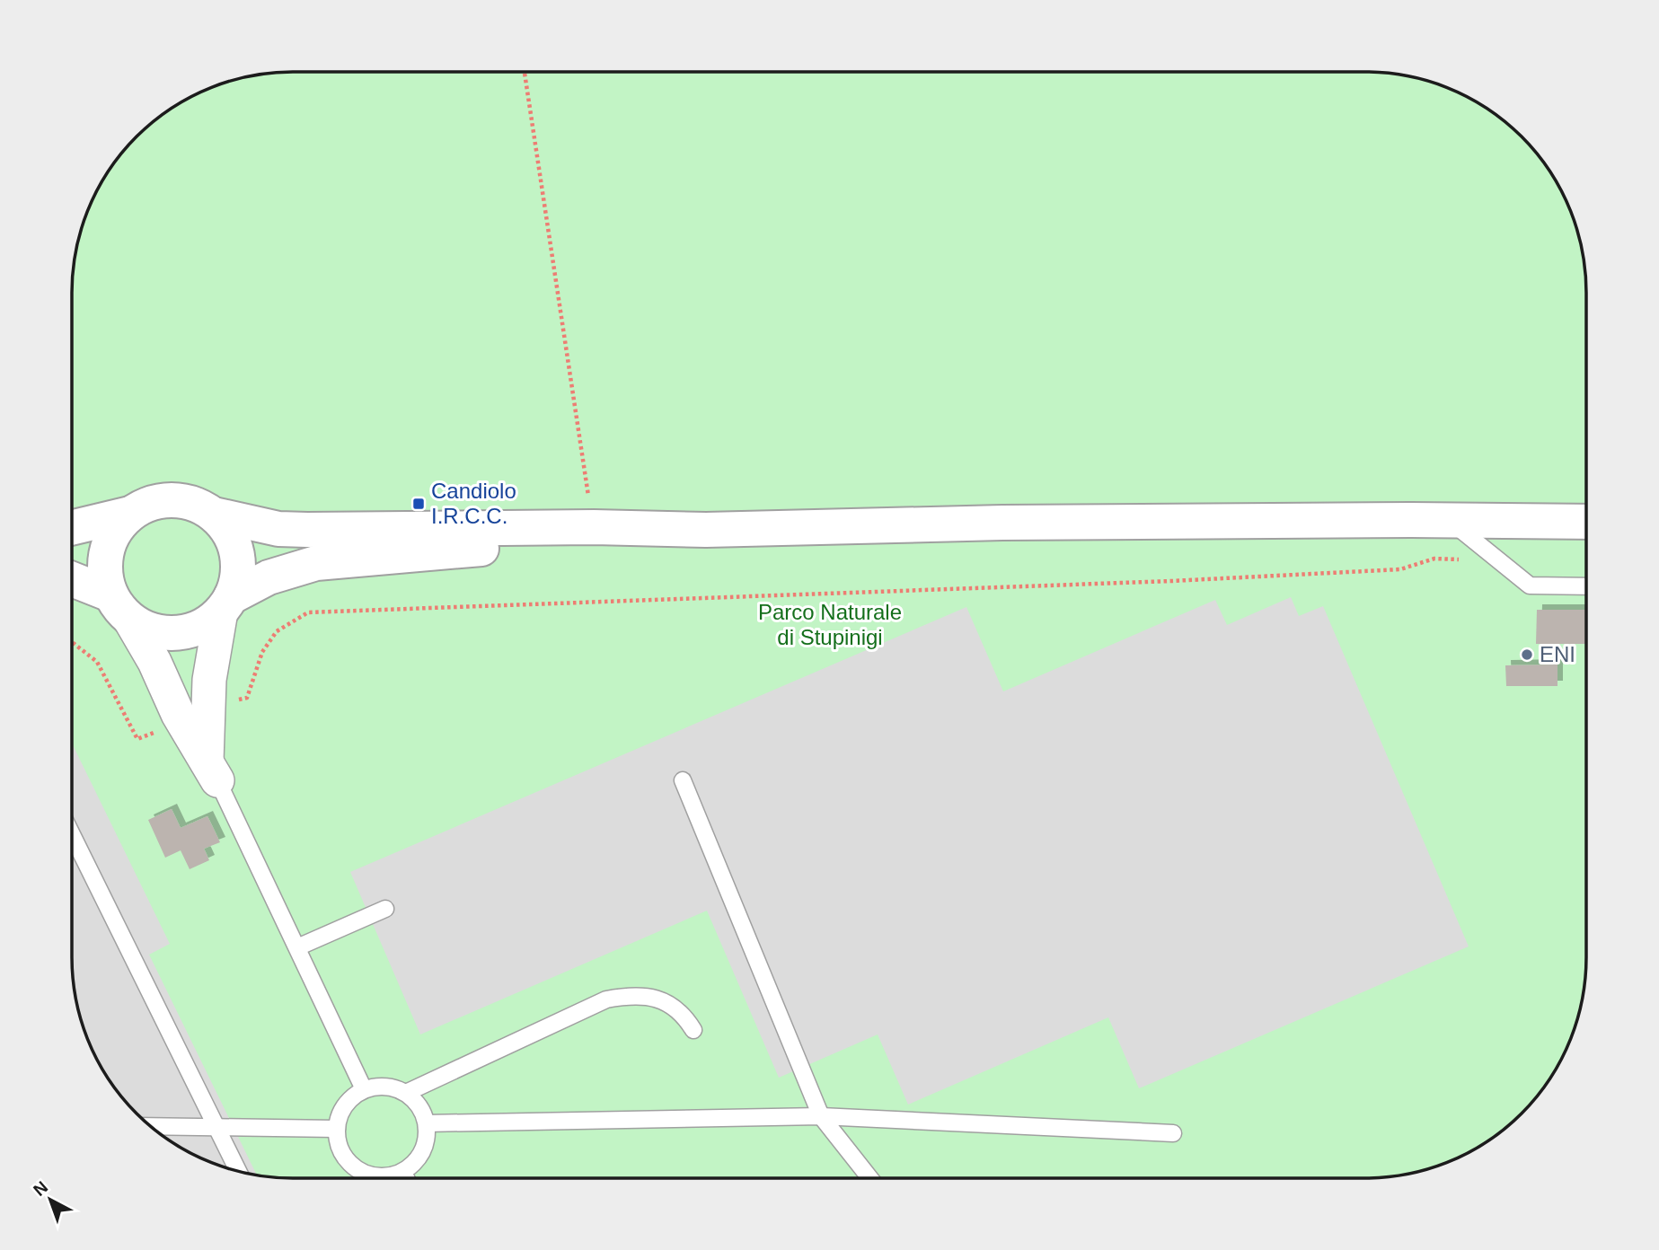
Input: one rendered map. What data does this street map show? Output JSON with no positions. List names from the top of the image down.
{
  "parks": ["Parco Naturale di Stupinigi"],
  "places": {
    "transit": ["Candiolo I.R.C.C."],
    "other": ["ENI"]
  },
  "north": "top left"
}
